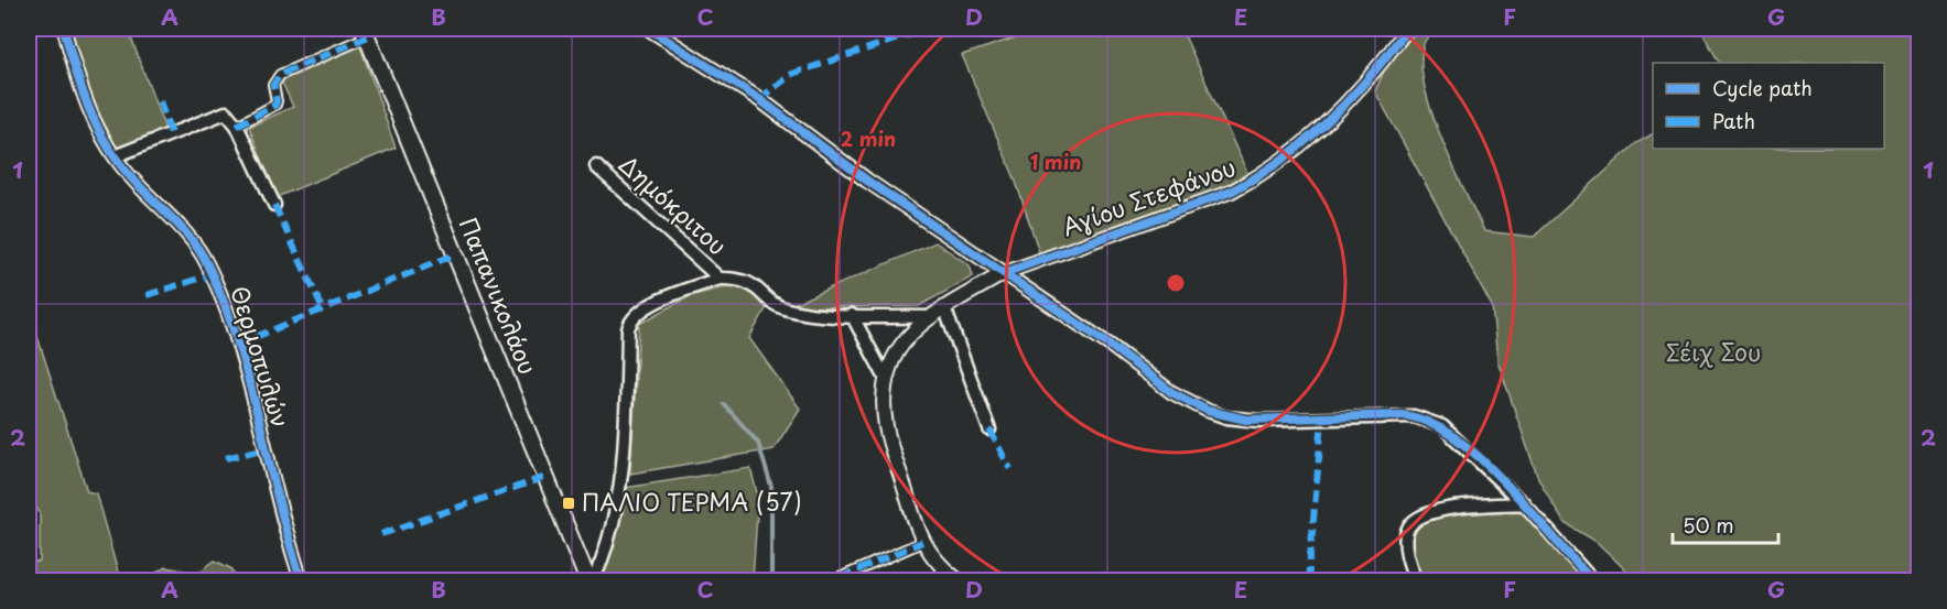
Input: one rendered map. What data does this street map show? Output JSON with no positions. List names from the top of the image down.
{
  "streets": {
    "main road": ["Παπανικολάου"],
    "street": ["Αγίου Στεφάνου", "Δημόκριτου", "Θερμοπυλών"]
  },
  "parks": ["Σέιχ Σου"],
  "places": {
    "transit": ["ΠΑΛΙΟ ΤΕΡΜΑ (57)"]
  },
  "legend": ["Cycle path", "Path"],
  "scale_bar": "50 m",
  "grid": {
    "columns": [
      "A",
      "B",
      "C",
      "D",
      "E",
      "F",
      "G"
    ],
    "rows": ["1", "2"]
  },
  "rings": ["2 min", "1 min"]
}
